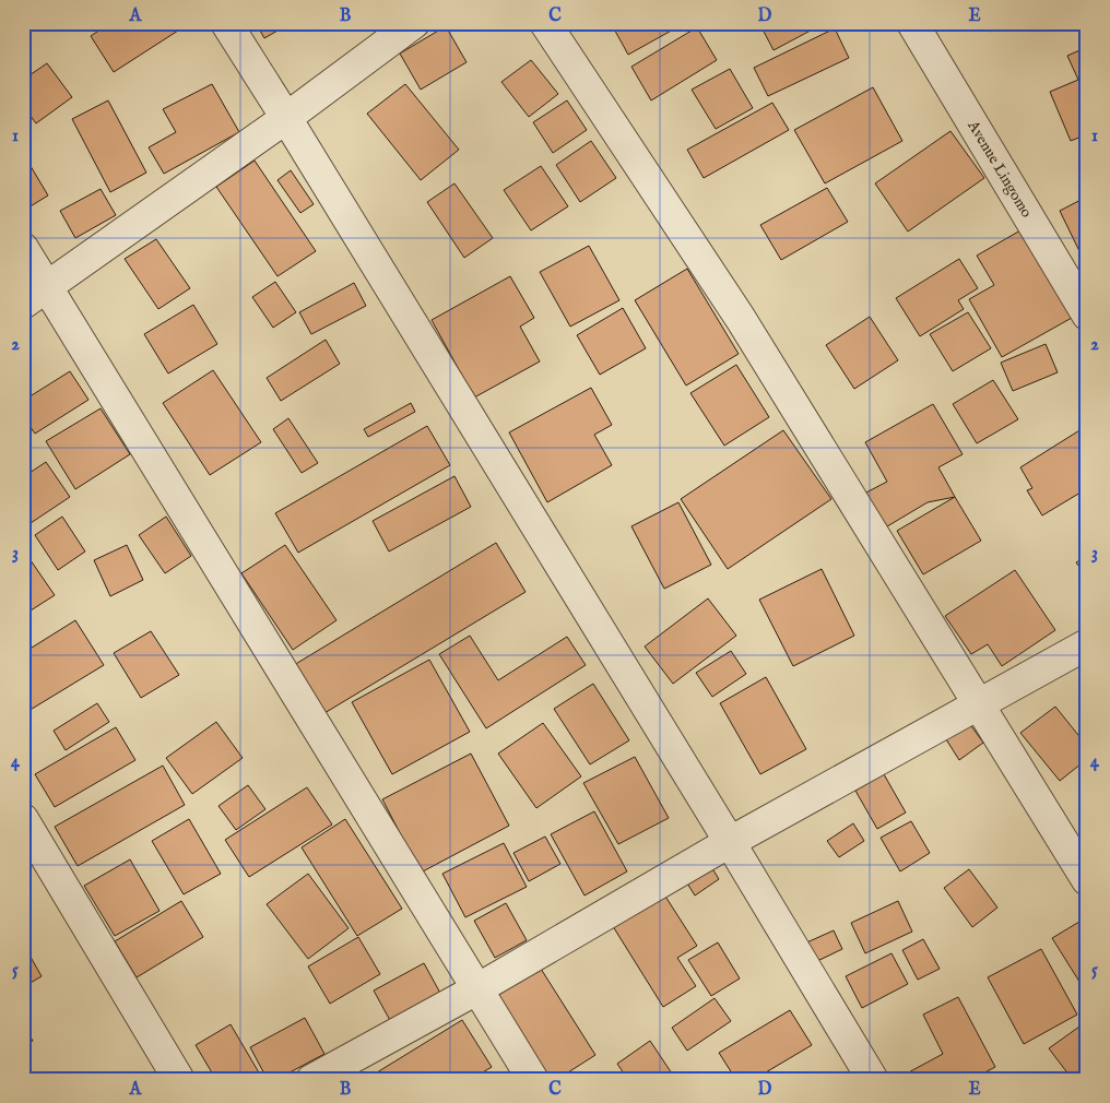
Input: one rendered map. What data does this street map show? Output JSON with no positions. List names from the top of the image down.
{
  "streets": {
    "street": ["Avenue Lingomo"]
  },
  "grid": {
    "columns": [
      "A",
      "B",
      "C",
      "D",
      "E"
    ],
    "rows": [
      "1",
      "2",
      "3",
      "4",
      "5"
    ]
  }
}
